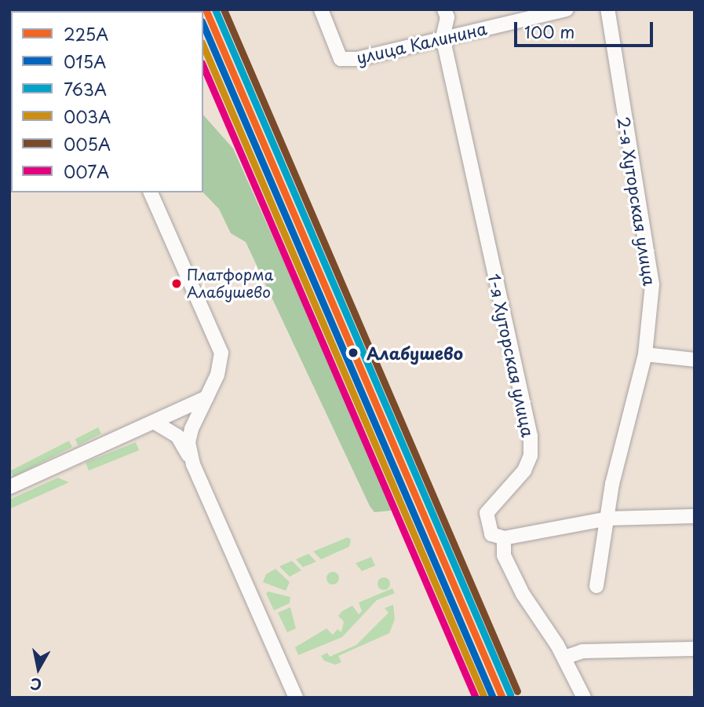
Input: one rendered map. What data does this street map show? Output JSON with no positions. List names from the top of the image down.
{
  "streets": {
    "street": ["улица Калинина", "2-я Хуторская улица", "1-я Хуторская улица"]
  },
  "crossings": [
    ["улица Калинина", "1-я Хуторская улица"]
  ],
  "places": ["Платформа Алабушево", "Алабушево"],
  "lines": [
    "transit line 225А",
    "transit line 763А",
    "transit line 005А",
    "transit line 015А",
    "transit line 003А",
    "transit line 007А"
  ],
  "legend": [
    "225А",
    "015А",
    "763А",
    "003А",
    "005А",
    "007А"
  ],
  "scale_bar": "100 m",
  "north": "bottom"
}
